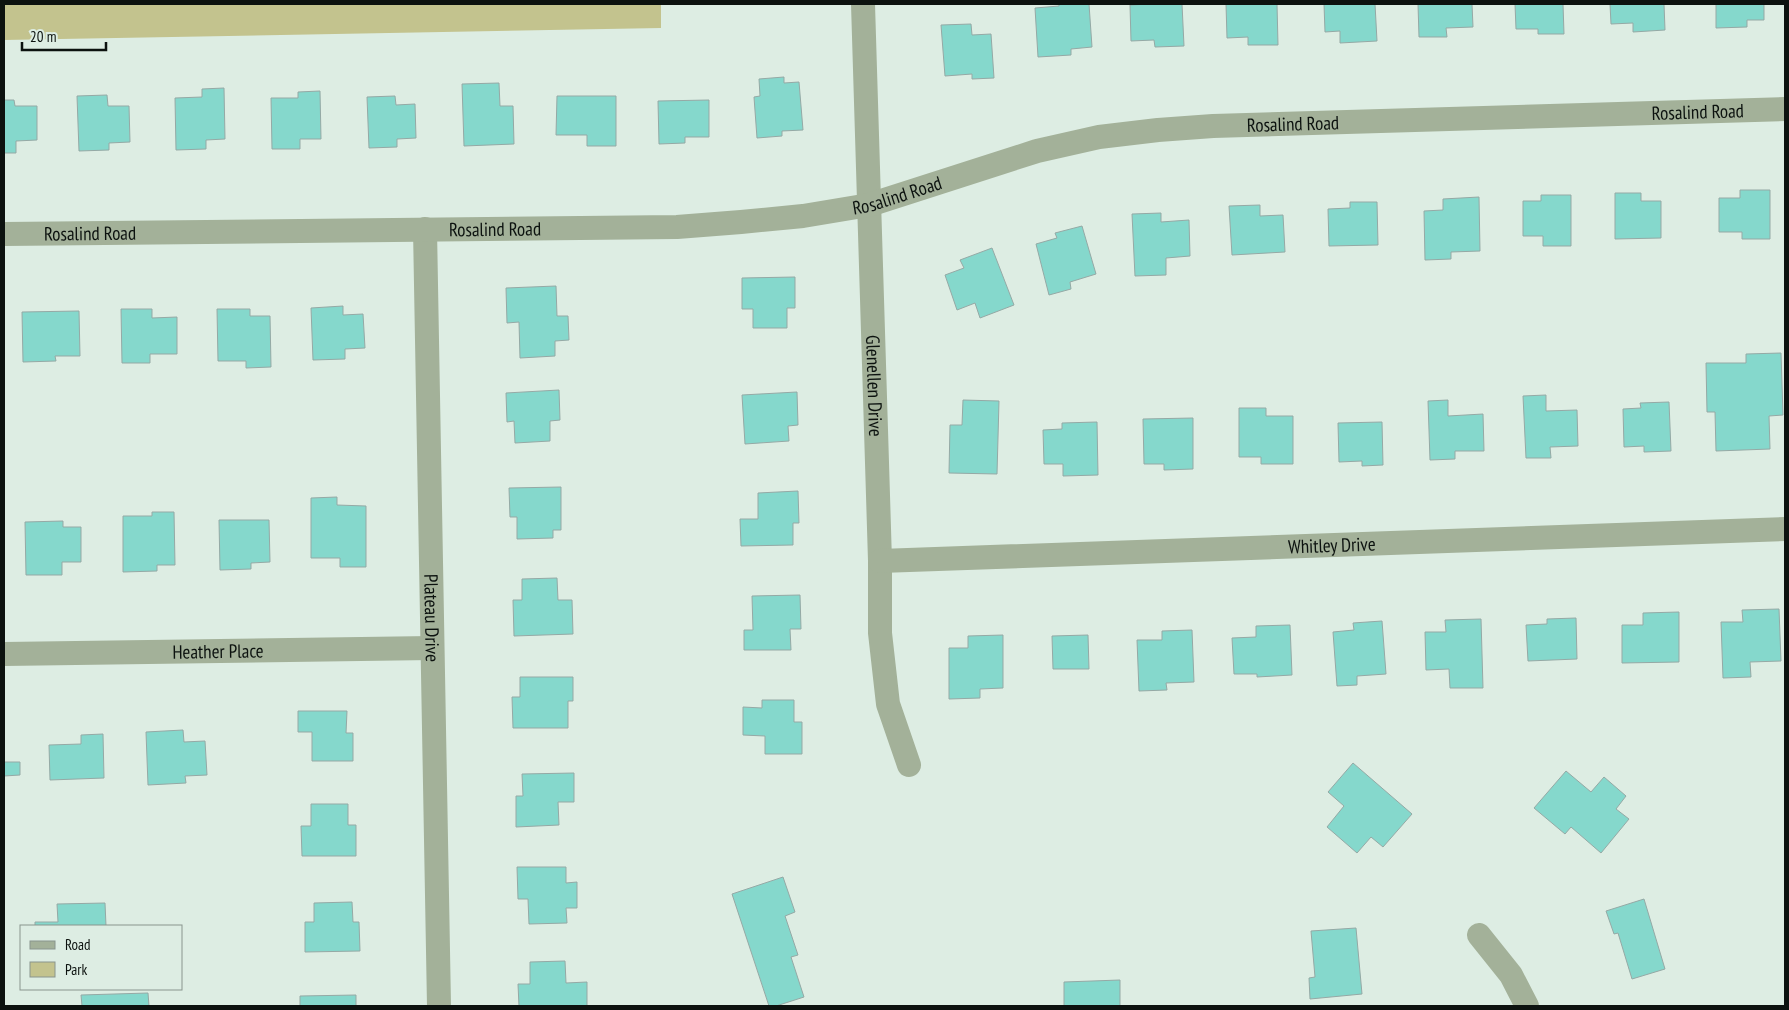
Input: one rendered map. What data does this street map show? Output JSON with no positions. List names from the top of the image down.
{
  "streets": {
    "street": [
      "Rosalind Road",
      "Glenellen Drive",
      "Whitley Drive",
      "Plateau Drive",
      "Heather Place"
    ]
  },
  "crossings": [
    ["Rosalind Road", "Glenellen Drive"],
    ["Rosalind Road", "Plateau Drive"],
    ["Glenellen Drive", "Whitley Drive"],
    ["Plateau Drive", "Heather Place"]
  ],
  "legend": ["Road", "Park"],
  "scale_bar": "20 m"
}
